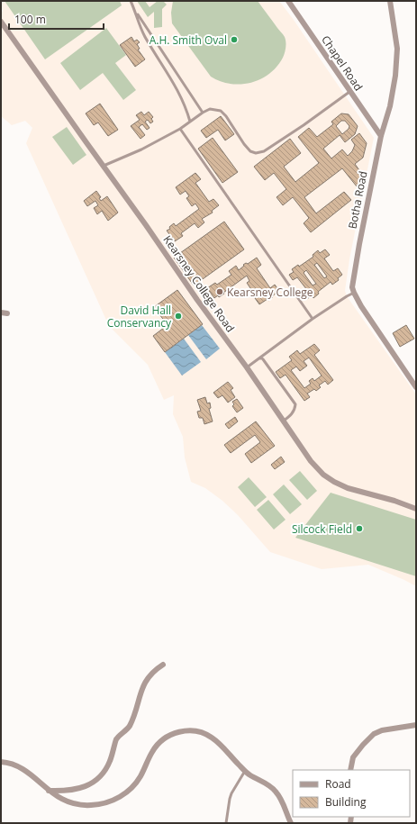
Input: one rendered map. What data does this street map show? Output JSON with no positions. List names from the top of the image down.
{
  "streets": {
    "street": ["Chapel Road", "Botha Road", "Kearsney College Road"]
  },
  "crossings": [
    ["Chapel Road", "Botha Road"]
  ],
  "places": [
    "A.H. Smith Oval",
    "Kearsney College",
    "David Hall Conservancy",
    "Silcock Field"
  ],
  "legend": ["Road", "Building"],
  "scale_bar": "100 m"
}
